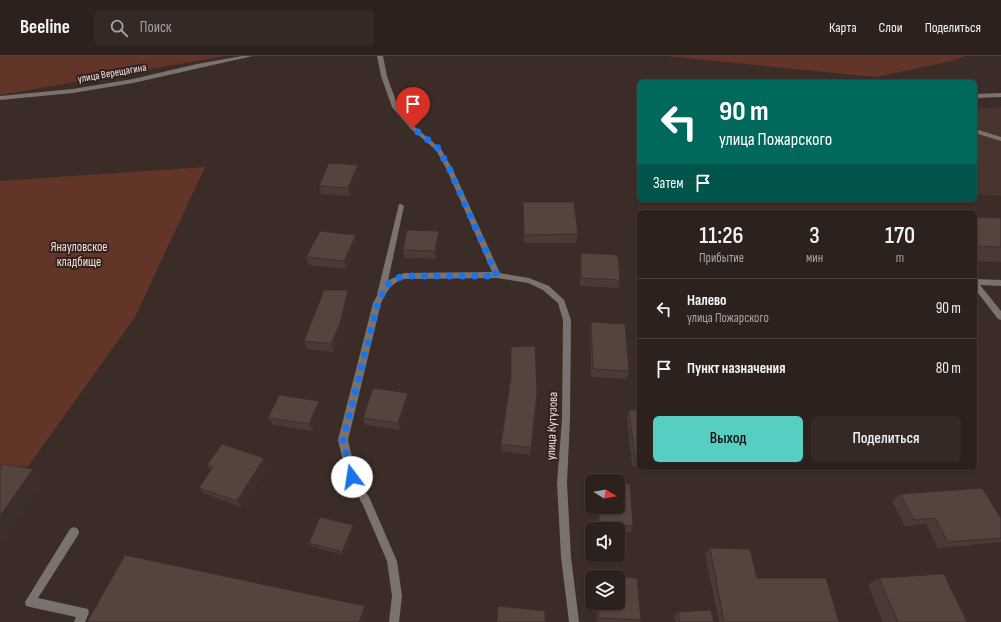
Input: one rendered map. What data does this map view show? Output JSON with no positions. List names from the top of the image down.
{
  "streets": {
    "street": ["улица Верещагина", "улица Кутузова"]
  },
  "parks": ["Янауловское кладбище"],
  "north": "right",
  "page": {
    "header": "Beeline",
    "search": "Поиск",
    "nav": ["Карта", "Слои", "Поделиться"],
    "turn": ["90 m", "улица Пожарского"],
    "then": "Затем",
    "eta": [
      "11:26",
      "Прибытие",
      "3",
      "мин",
      "170",
      "m"
    ],
    "list": [
      {
        "name": "Налево",
        "note": "улица Пожарского",
        "value": "90 m"
      },
      {
        "name": "Пункт назначения",
        "value": "80 m"
      }
    ],
    "buttons": ["Выход", "Поделиться"]
  }
}
